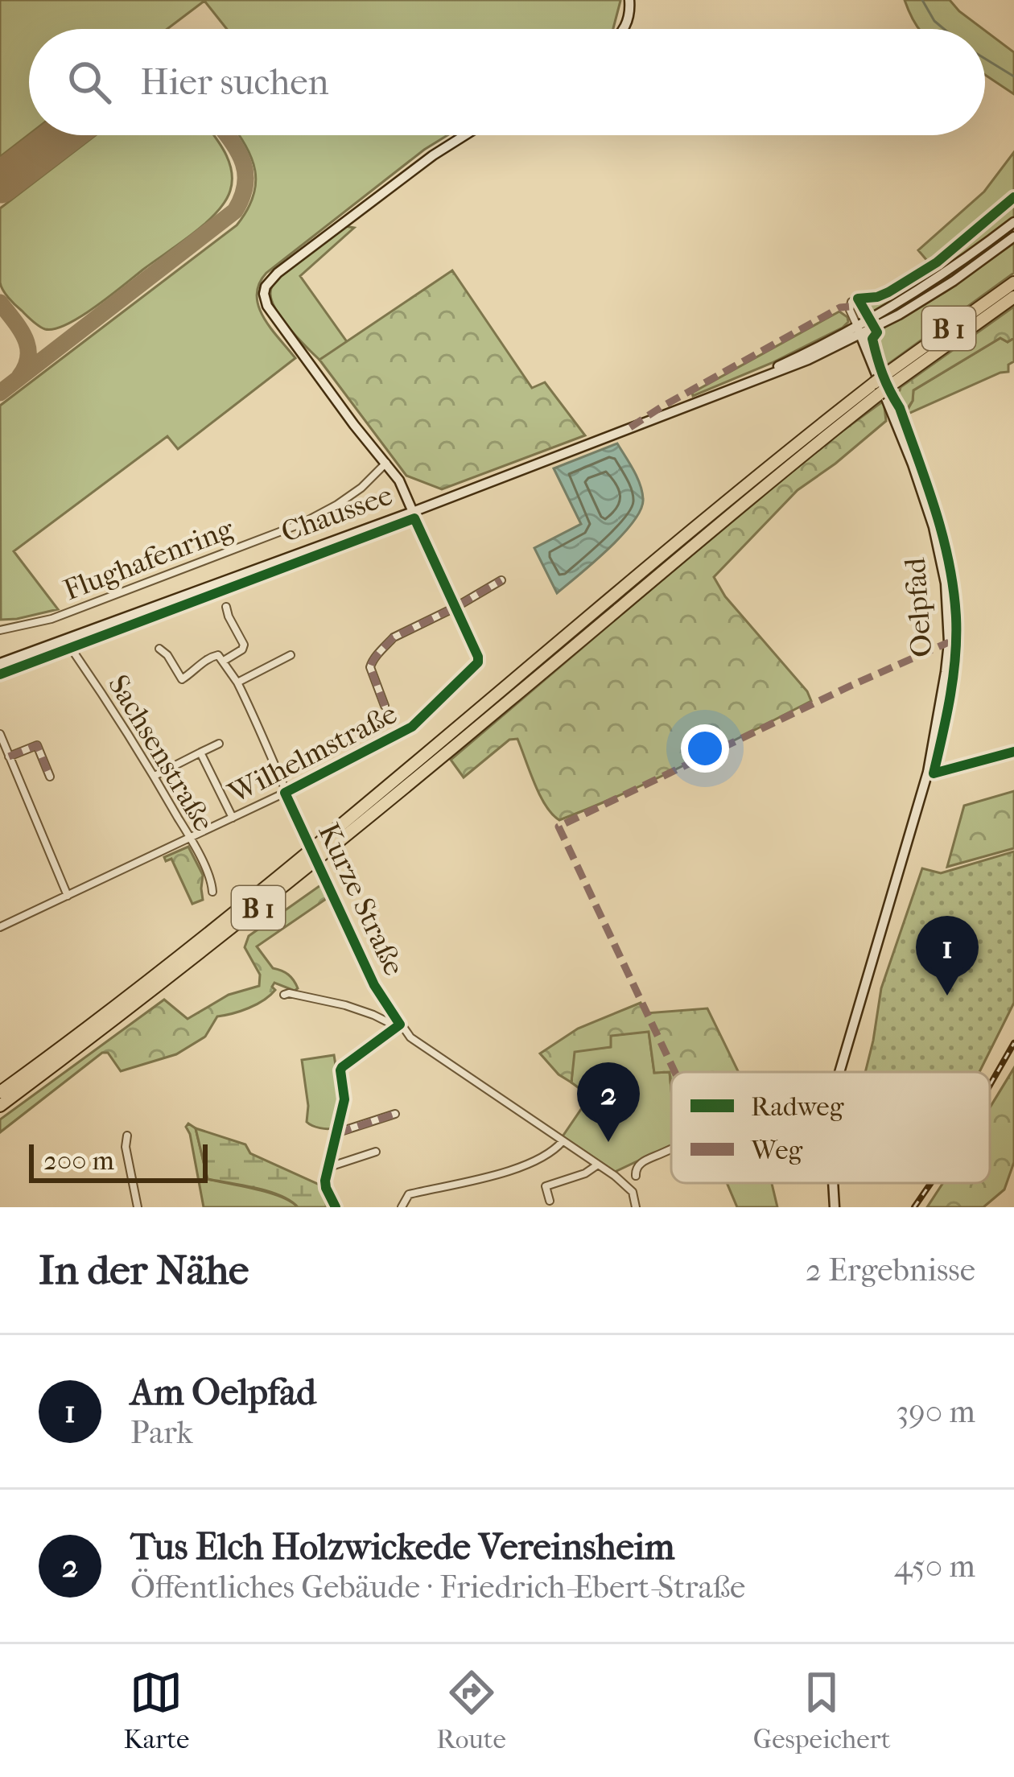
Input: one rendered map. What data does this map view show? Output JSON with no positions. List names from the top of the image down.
{
  "streets": {
    "highway": ["B 1"],
    "main road": ["Chaussee", "Oelpfad"],
    "street": [
      "Flughafenring",
      "Sachsenstraße",
      "Wilhelmstraße",
      "Kurze Straße"
    ]
  },
  "crossings": [
    ["Chaussee", "Oelpfad"],
    ["Chaussee", "Sachsenstraße"],
    ["Chaussee", "Wilhelmstraße"],
    ["Sachsenstraße", "Wilhelmstraße"],
    ["Wilhelmstraße", "Kurze Straße"]
  ],
  "legend": ["Radweg", "Weg"],
  "scale_bar": "200 m",
  "page": {
    "search": "Hier suchen",
    "pins": ["1", "2"],
    "scale": "200 m",
    "heading": ["In der Nähe", "2 Ergebnisse"],
    "list": [
      {
        "mark": "1",
        "name": "Am Oelpfad",
        "note": "Park",
        "value": "390 m"
      },
      {
        "mark": "2",
        "name": "Tus Elch Holzwickede Vereinsheim",
        "note": "Öffentliches Gebäude · Friedrich-Ebert-Straße",
        "value": "450 m"
      }
    ],
    "nav": ["Karte", "Route", "Gespeichert"]
  }
}
